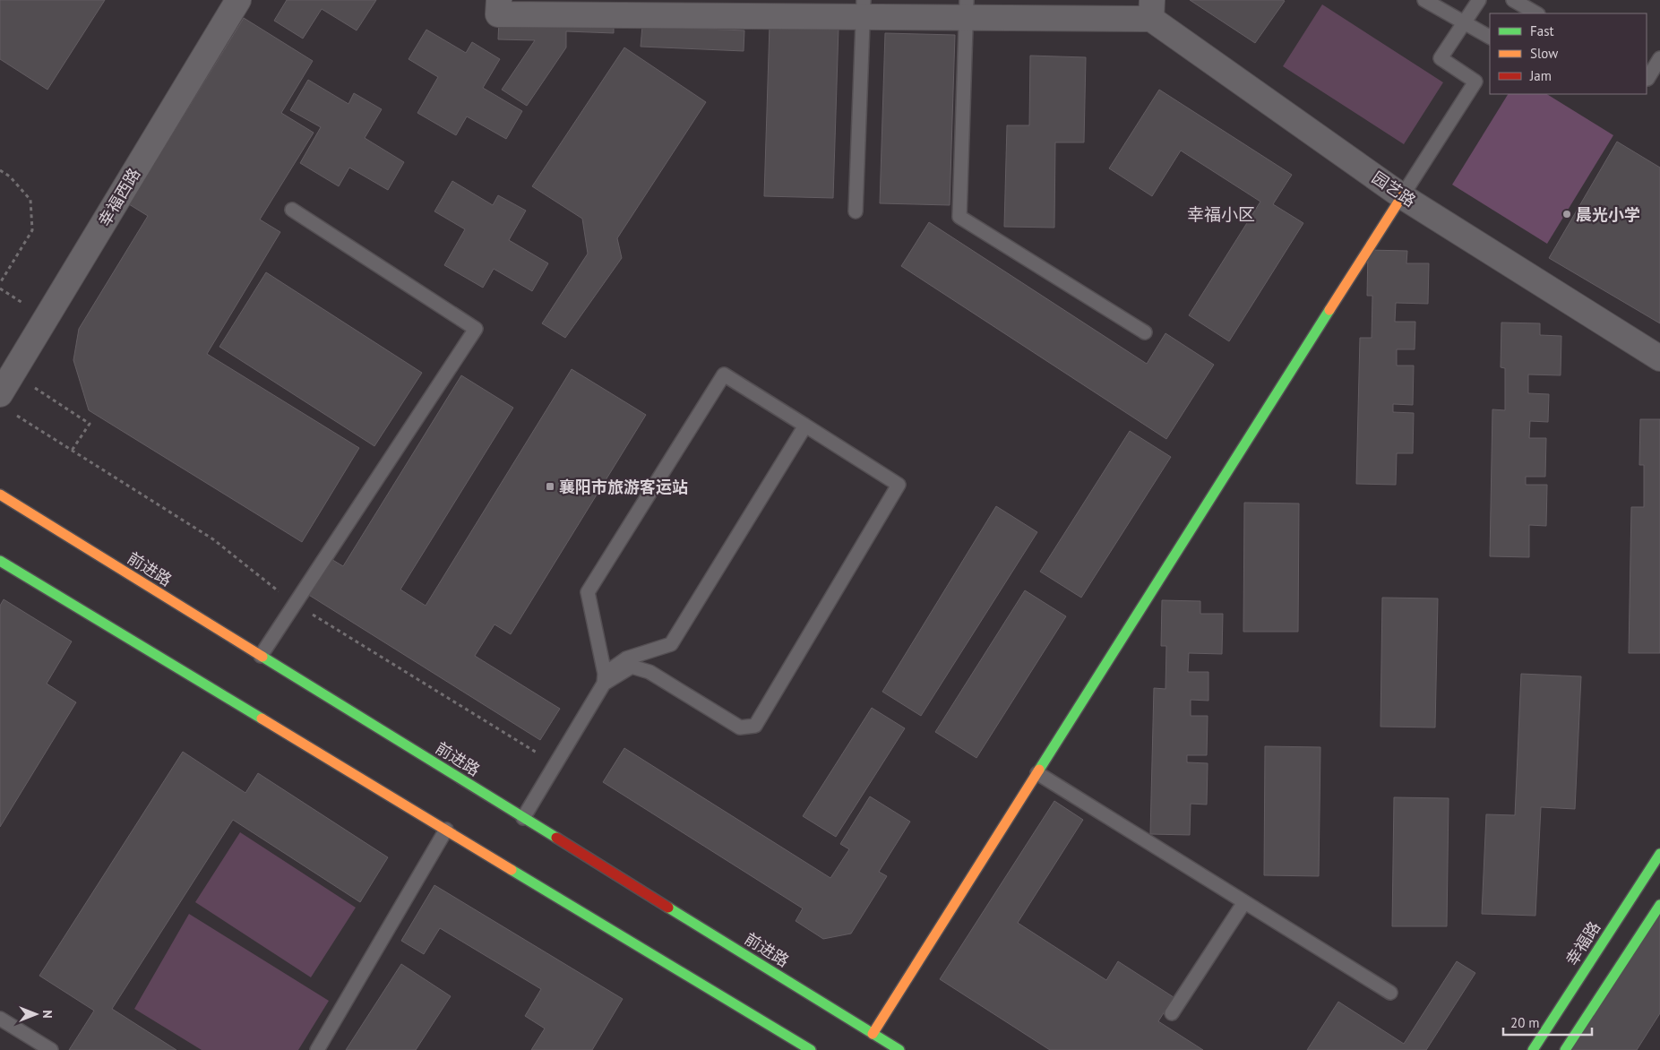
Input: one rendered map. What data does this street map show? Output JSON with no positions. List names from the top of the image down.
{
  "streets": {
    "main road": ["前进路", "幸福路"],
    "street": ["园艺路", "幸福西路"]
  },
  "districts": ["幸福小区"],
  "places": {
    "other": ["晨光小学"],
    "transit": ["襄阳市旅游客运站"]
  },
  "legend": ["Fast", "Slow", "Jam"],
  "scale_bar": "20 m",
  "north": "right"
}
